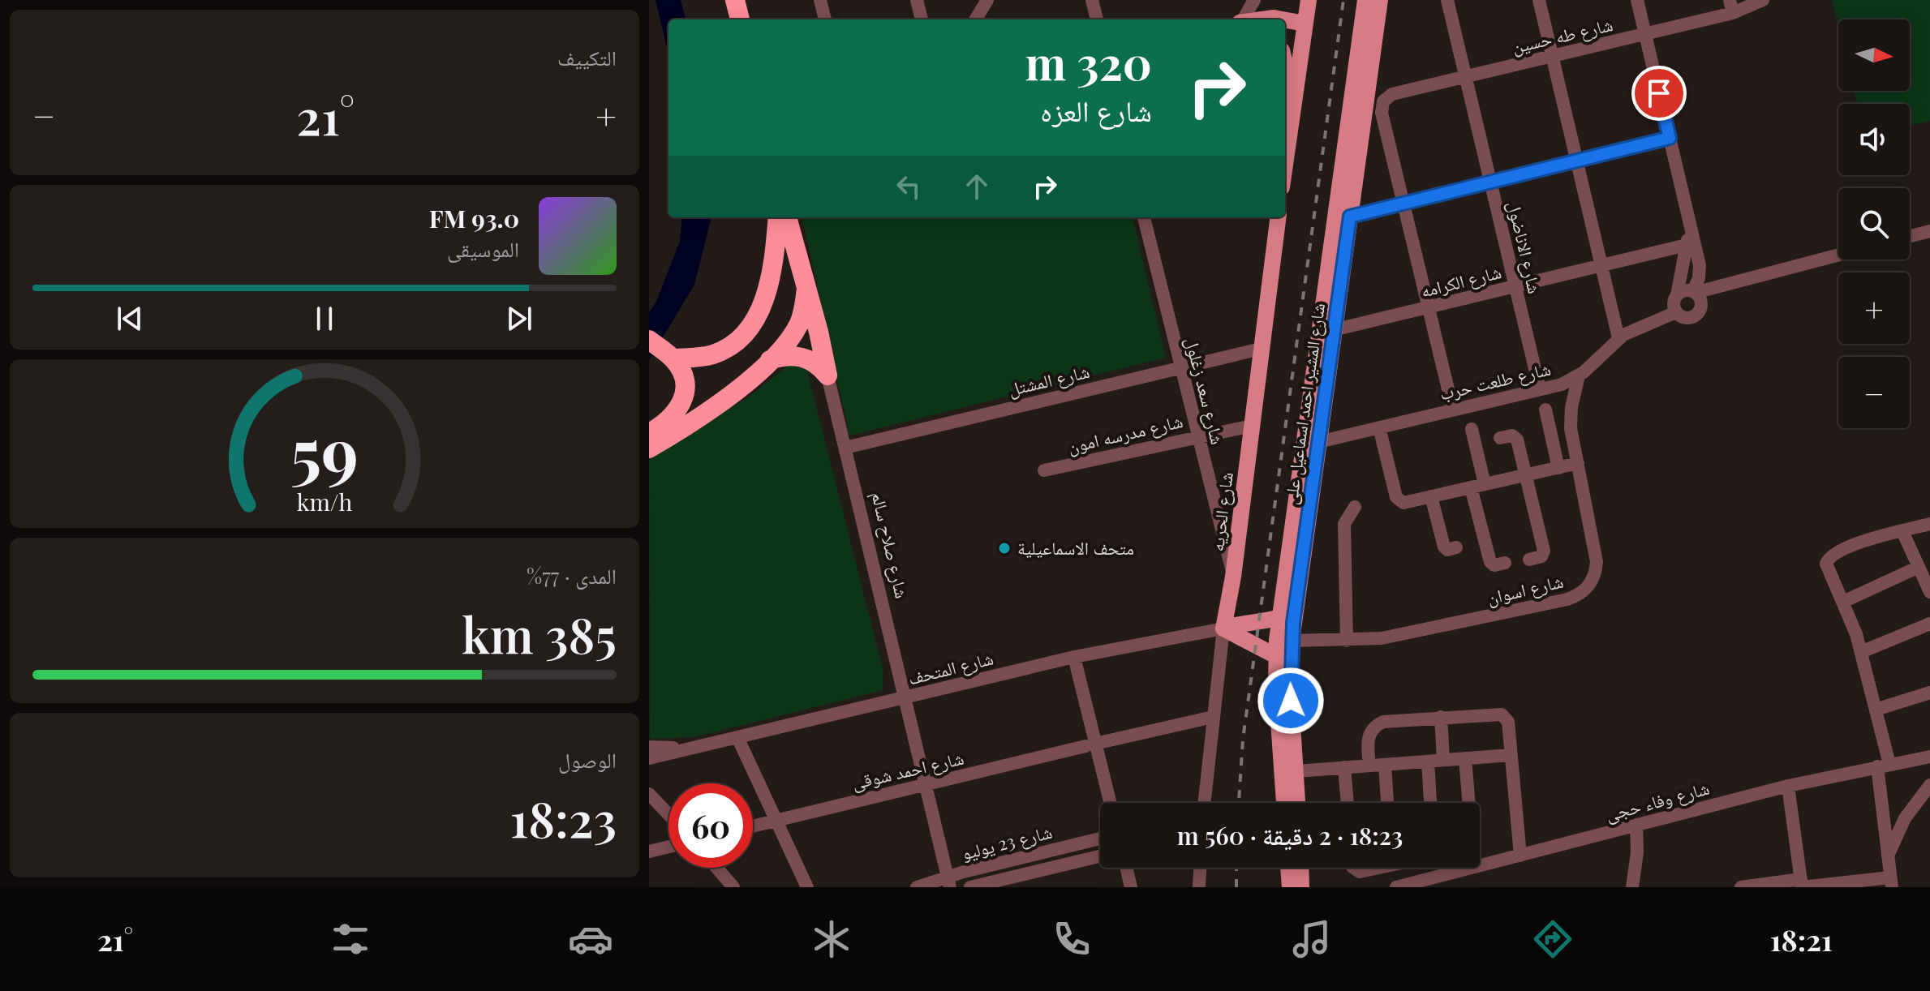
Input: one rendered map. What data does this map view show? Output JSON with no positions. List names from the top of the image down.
{
  "streets": {
    "highway": ["شارع صلاح سالم"],
    "main road": ["شارع المشير احمد اسماعيل على", "شارع الحريه"],
    "street": [
      "شارع طه حسين",
      "شارع الاناضول",
      "شارع الكرامه",
      "شارع المشتل",
      "شارع طلعت حرب",
      "شارع سعد زغلول",
      "شارع مدرسه امون",
      "شارع اسوان",
      "شارع المتحف",
      "شارع احمد شوقى",
      "شارع وفاء حجى",
      "شارع 23 يوليو"
    ]
  },
  "crossings": [
    ["شارع طه حسين", "شارع الاناضول"],
    ["شارع الاناضول", "شارع الكرامه"],
    ["شارع الاناضول", "شارع طلعت حرب"],
    ["شارع الكرامه", "شارع المشير احمد اسماعيل على"],
    ["شارع المشتل", "شارع سعد زغلول"],
    ["شارع المشتل", "شارع الحريه"],
    ["شارع المشتل", "شارع صلاح سالم"],
    ["شارع طلعت حرب", "شارع المشير احمد اسماعيل على"],
    ["شارع طلعت حرب", "شارع اسوان"],
    ["شارع سعد زغلول", "شارع مدرسه امون"],
    ["شارع سعد زغلول", "شارع الحريه"],
    ["شارع المشير احمد اسماعيل على", "شارع اسوان"],
    ["شارع مدرسه امون", "شارع الحريه"],
    ["شارع الحريه", "شارع المتحف"],
    ["شارع الحريه", "شارع احمد شوقى"],
    ["شارع صلاح سالم", "شارع المتحف"],
    ["شارع صلاح سالم", "شارع احمد شوقى"],
    ["شارع صلاح سالم", "شارع 23 يوليو"]
  ],
  "places": ["متحف الاسماعيلية"],
  "north": "right",
  "page": {
    "tile": [
      "التكييف",
      ["المدى · 77%", "385 km"],
      ["الوصول", "18:23"]
    ],
    "map_buttons": ["+", "−"],
    "turn": ["320 m", "شارع العزه"],
    "heat": ["−", "21°", "+"],
    "song": ["93.0 FM", "الموسيقى"],
    "limit": "60",
    "trip": "18:23 · 2 دقيقة · 560 m",
    "tabs": ["18:21", "21°"],
    "gauge": ["59", "km/h"]
  }
}
